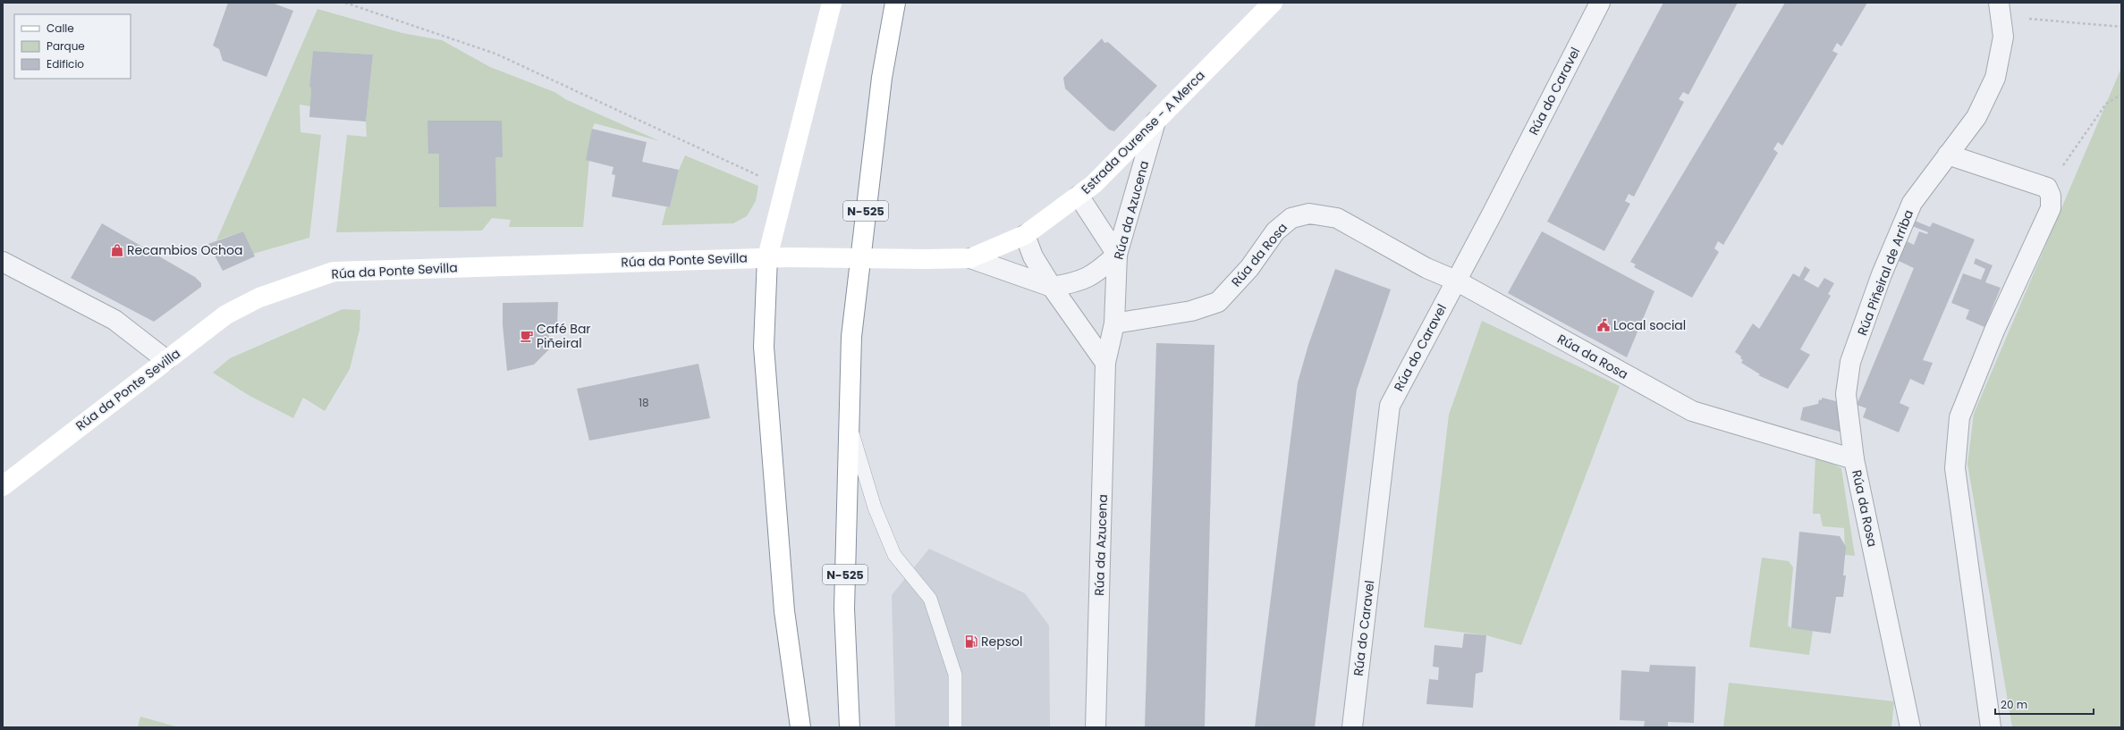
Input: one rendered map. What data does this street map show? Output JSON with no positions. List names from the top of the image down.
{
  "streets": {
    "main road": ["Estrada Ourense - A Merca", "N-525", "Rúa da Ponte Sevilla"],
    "street": [
      "Rúa do Caravel",
      "Rúa da Azucena",
      "Rúa da Rosa",
      "Rúa Piñeiral de Arriba"
    ]
  },
  "crossings": [
    ["Rúa do Caravel", "Rúa da Rosa"],
    ["Estrada Ourense - A Merca", "Rúa da Azucena"],
    ["Estrada Ourense - A Merca", "Rúa da Ponte Sevilla"],
    ["Rúa da Azucena", "Rúa da Rosa"],
    ["Rúa da Rosa", "Rúa Piñeiral de Arriba"]
  ],
  "places": {
    "shop": ["Recambios Ochoa"],
    "public building": ["Local social"],
    "cafe": ["Café Bar Piñeiral"],
    "fuel station": ["Repsol"]
  },
  "house_numbers": ["18"],
  "legend": ["Calle", "Parque", "Edificio"],
  "scale_bar": "20 m"
}
